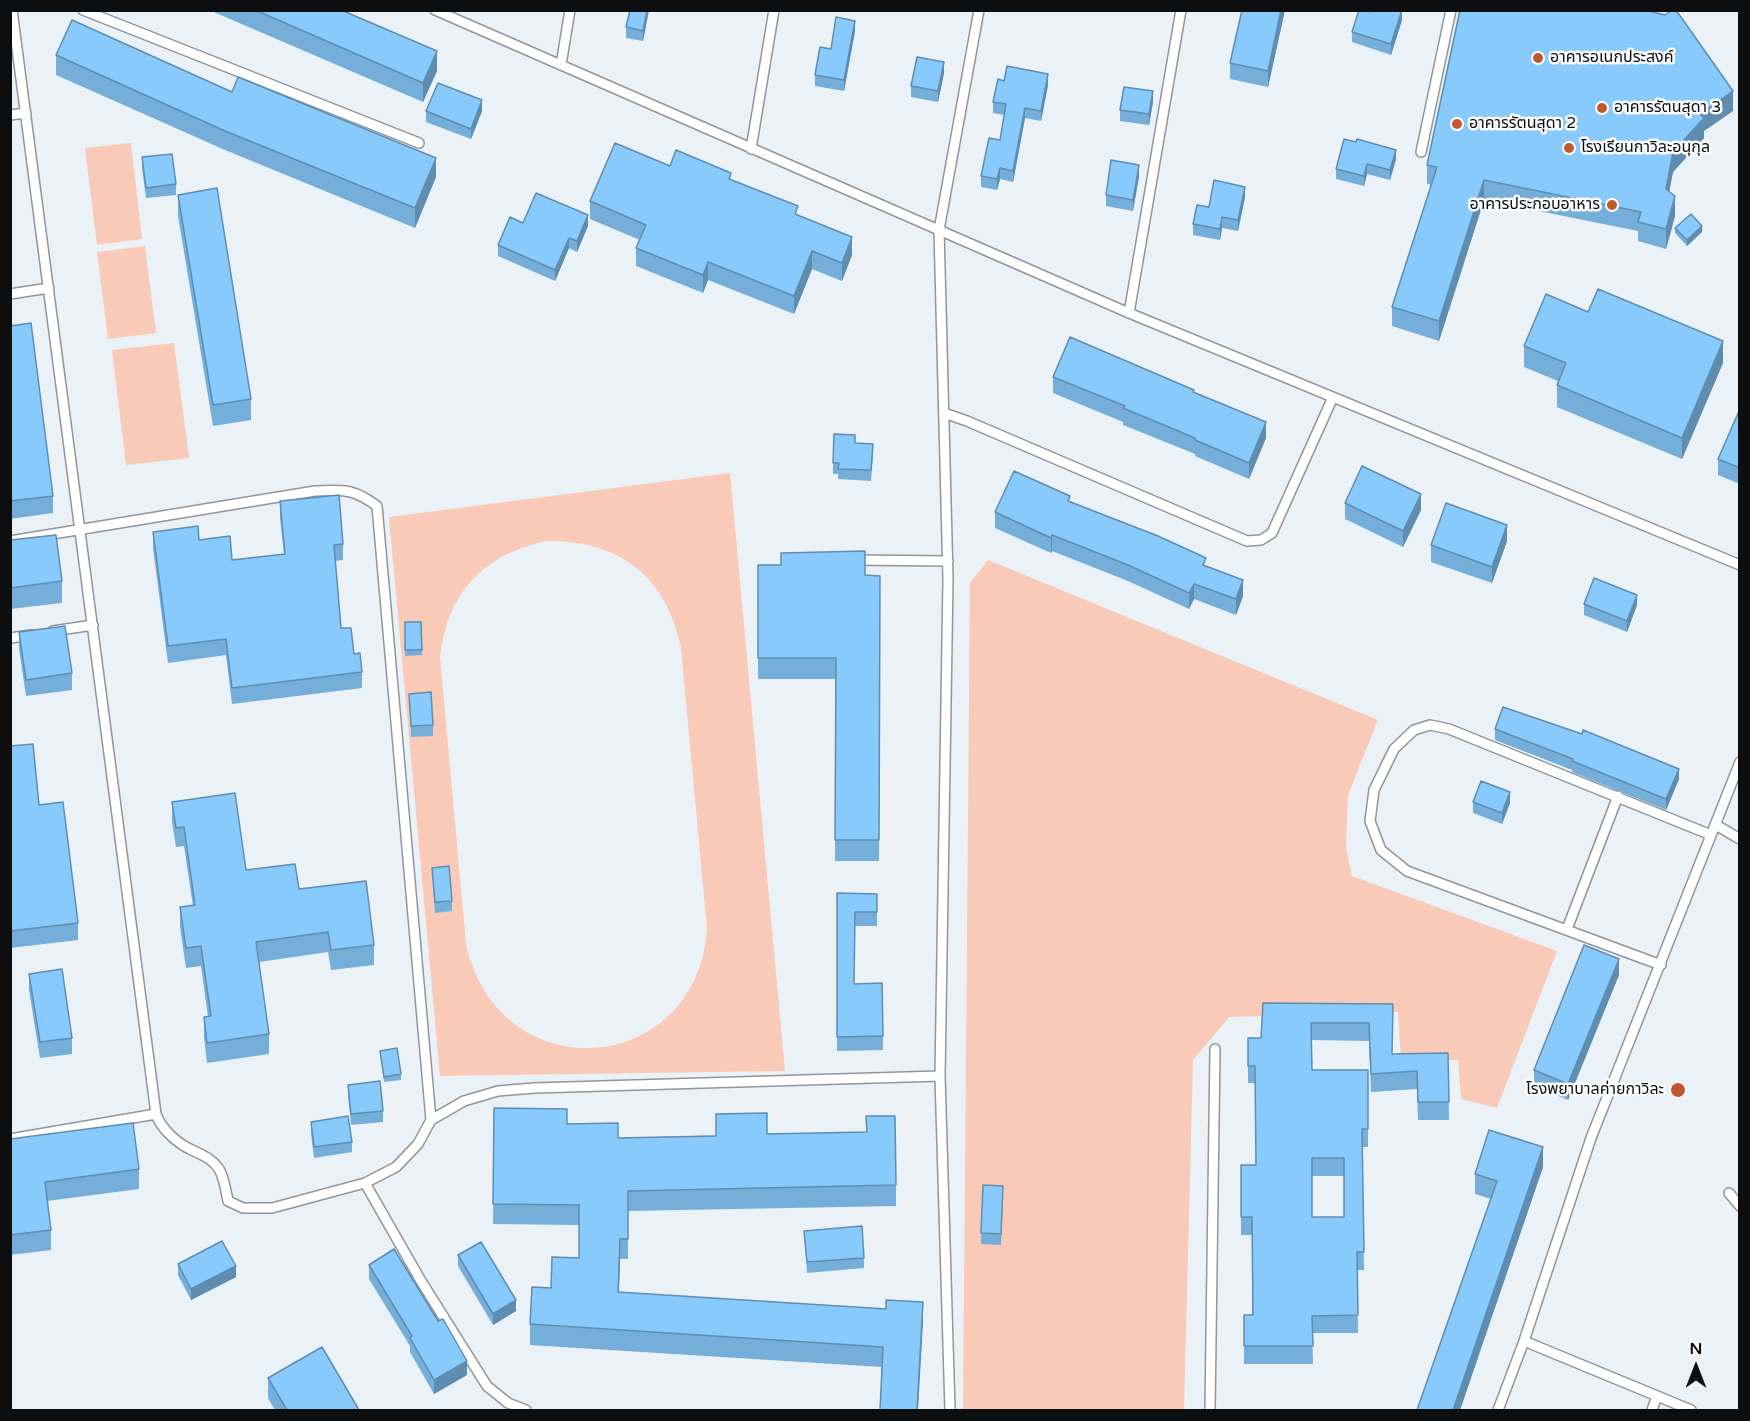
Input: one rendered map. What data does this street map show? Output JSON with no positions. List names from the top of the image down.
{
  "places": [
    "อาคารอเนกประสงค์",
    "อาคารรัตนสุดา 3",
    "อาคารรัตนสุดา 2",
    "โรงเรียนกาวิละอนุกุล",
    "อาคารประกอบอาหาร",
    "โรงพยาบาลค่ายกาวิละ"
  ],
  "north": "top"
}
